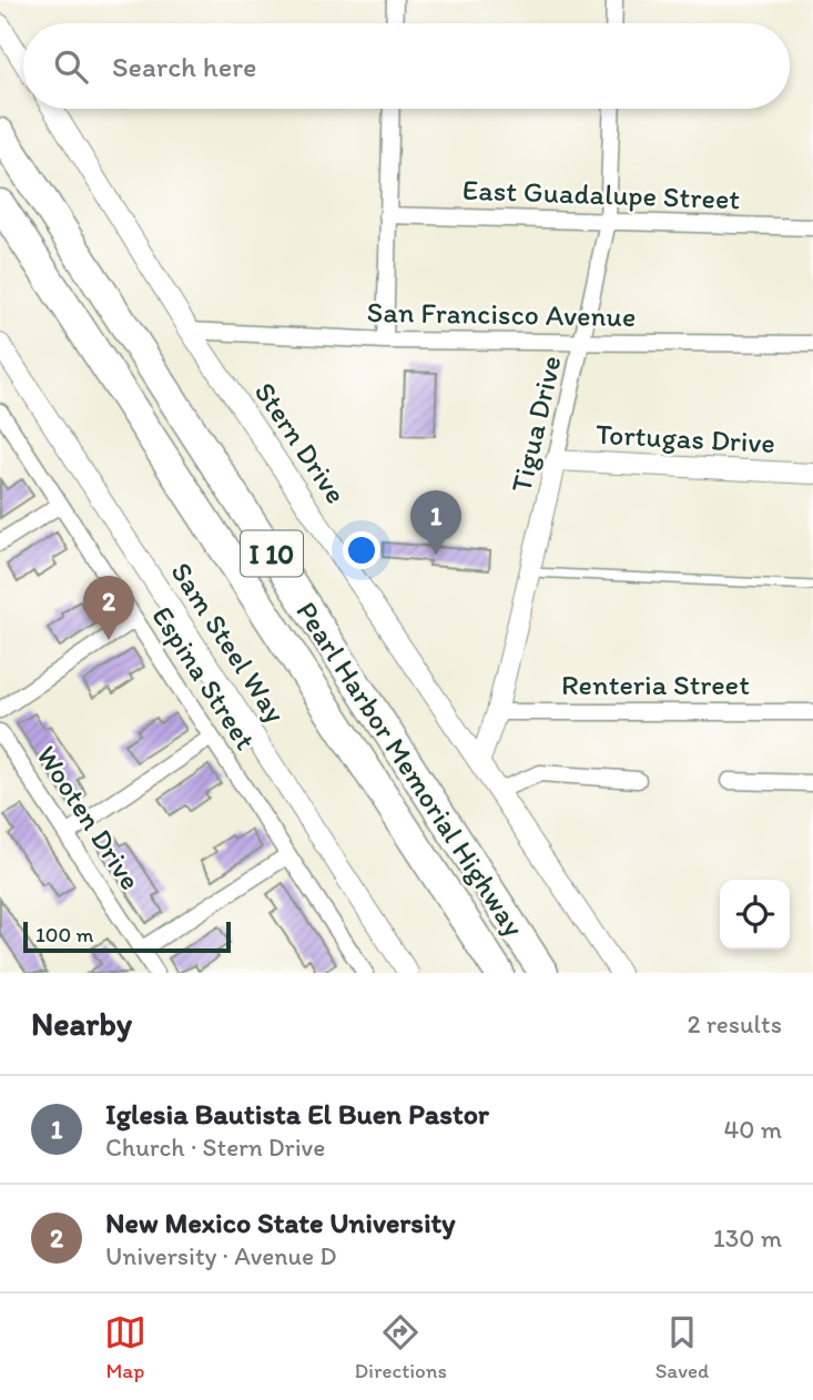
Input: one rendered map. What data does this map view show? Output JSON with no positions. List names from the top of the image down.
{
  "streets": {
    "highway": ["I 10", "Pearl Harbor Memorial Highway"],
    "street": [
      "East Guadalupe Street",
      "San Francisco Avenue",
      "Tigua Drive",
      "Tortugas Drive",
      "Stern Drive",
      "Sam Steel Way",
      "Espina Street",
      "Renteria Street",
      "Wooten Drive"
    ]
  },
  "crossings": [
    ["East Guadalupe Street", "Tigua Drive"],
    ["San Francisco Avenue", "Tigua Drive"],
    ["San Francisco Avenue", "Stern Drive"],
    ["Tigua Drive", "Tortugas Drive"],
    ["Tigua Drive", "Stern Drive"],
    ["Tigua Drive", "Renteria Street"]
  ],
  "scale_bar": "100 m",
  "page": {
    "search": "Search here",
    "pins": ["1", "2"],
    "scale": "100 m",
    "heading": ["Nearby", "2 results"],
    "list": [
      {
        "mark": "1",
        "name": "Iglesia Bautista El Buen Pastor",
        "note": "Church · Stern Drive",
        "value": "40 m"
      },
      {
        "mark": "2",
        "name": "New Mexico State University",
        "note": "University · Avenue D",
        "value": "130 m"
      }
    ],
    "nav": ["Map", "Directions", "Saved"]
  }
}
